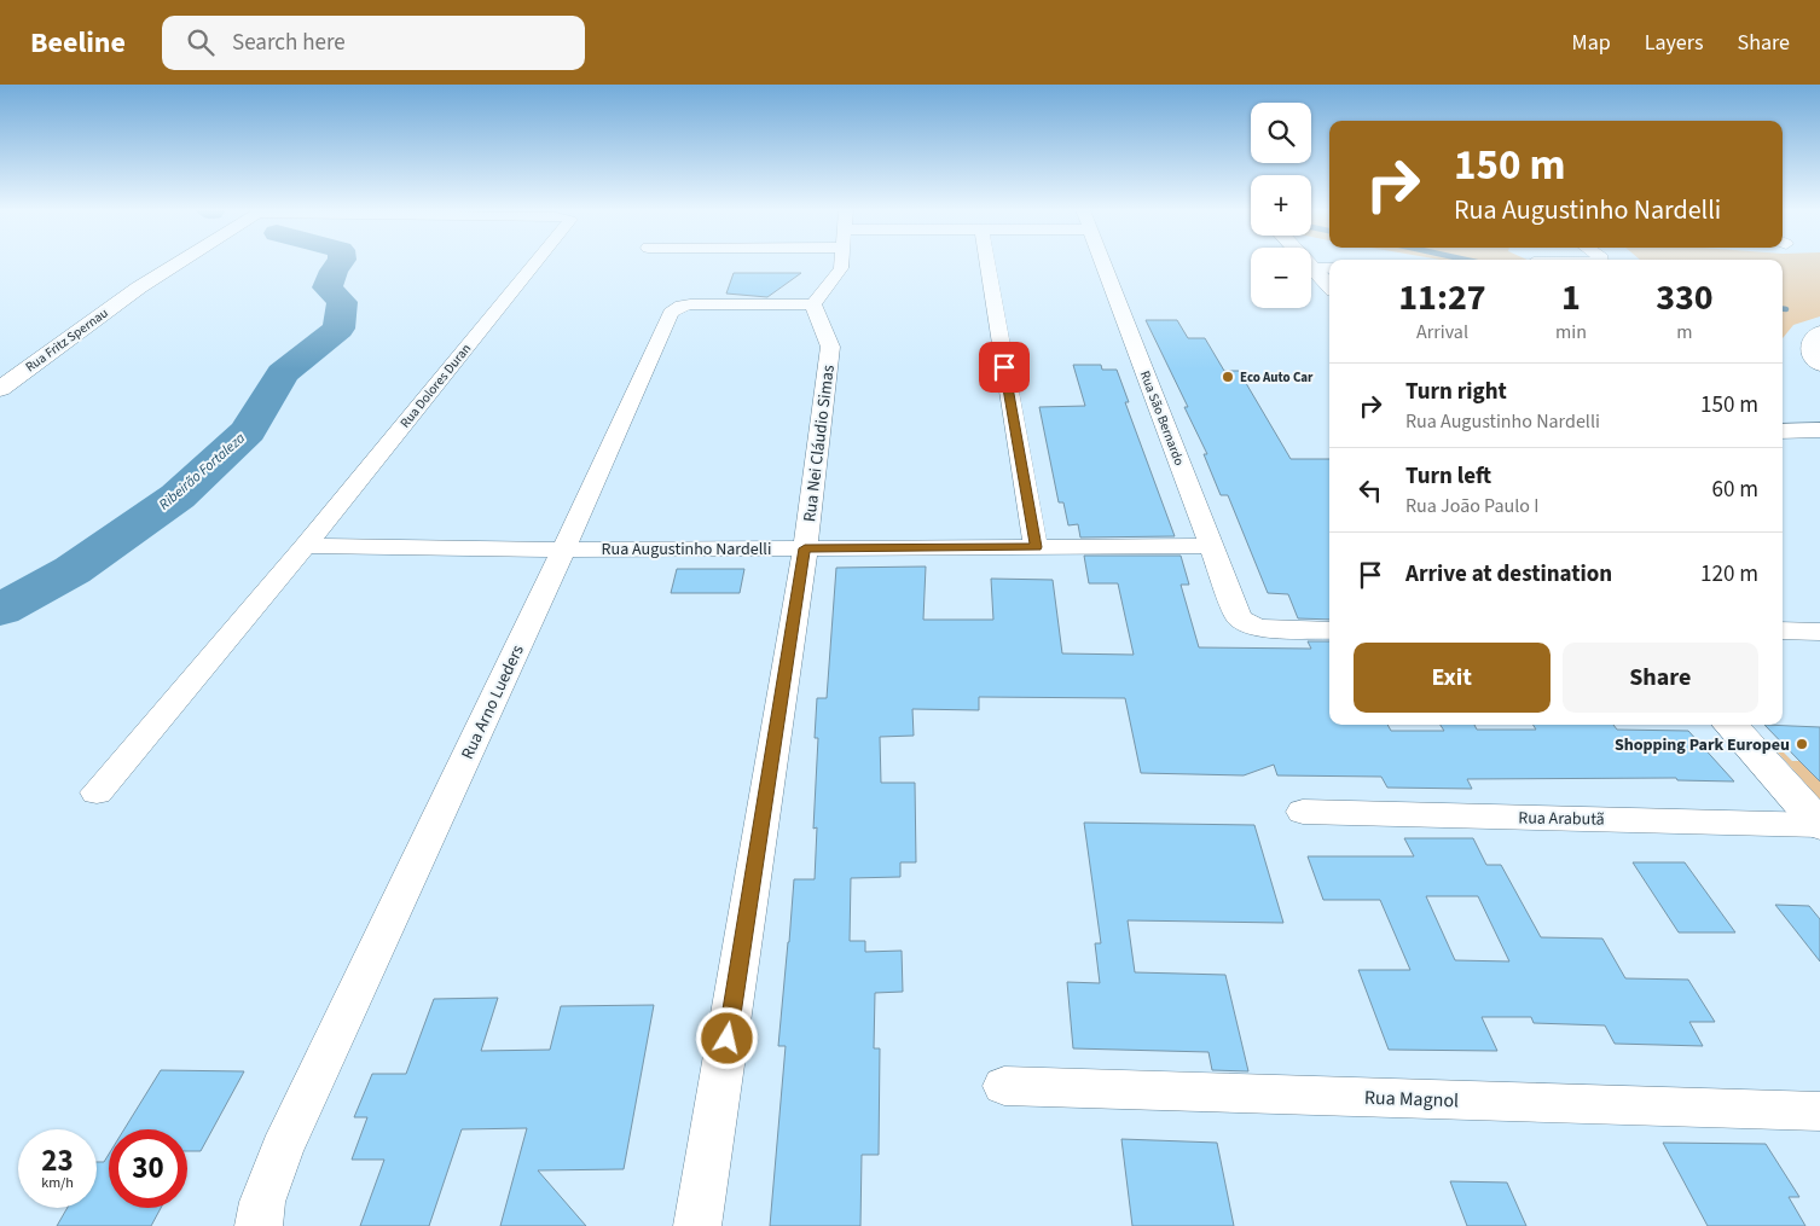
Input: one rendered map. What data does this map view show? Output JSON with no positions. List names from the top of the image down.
{
  "streets": {
    "main road": ["Rua Fritz Spernau"],
    "street": [
      "Rua Dolores Duran",
      "Rua São Bernardo",
      "Rua Nei Cláudio Simas",
      "Rua Augustinho Nardelli",
      "Rua Arno Lueders",
      "Rua Arabutã",
      "Rua Magnol"
    ]
  },
  "crossings": [
    ["Rua Dolores Duran", "Rua Augustinho Nardelli"],
    ["Rua São Bernardo", "Rua Augustinho Nardelli"],
    ["Rua Nei Cláudio Simas", "Rua Augustinho Nardelli"],
    ["Rua Nei Cláudio Simas", "Rua Arno Lueders"],
    ["Rua Augustinho Nardelli", "Rua Arno Lueders"]
  ],
  "water": ["Ribeirão Fortaleza"],
  "places": ["Eco Auto Car", "Shopping Park Europeu"],
  "page": {
    "header": "Beeline",
    "search": "Search here",
    "nav": ["Map", "Layers", "Share"],
    "map_buttons": ["+", "−"],
    "turn": ["150 m", "Rua Augustinho Nardelli"],
    "eta": [
      "11:27",
      "Arrival",
      "1",
      "min",
      "330",
      "m"
    ],
    "list": [
      {
        "name": "Turn right",
        "note": "Rua Augustinho Nardelli",
        "value": "150 m"
      },
      {
        "name": "Turn left",
        "note": "Rua João Paulo I",
        "value": "60 m"
      },
      {
        "name": "Arrive at destination",
        "value": "120 m"
      }
    ],
    "buttons": ["Exit", "Share"],
    "speed": "23 km/h",
    "limit": "30"
  }
}
